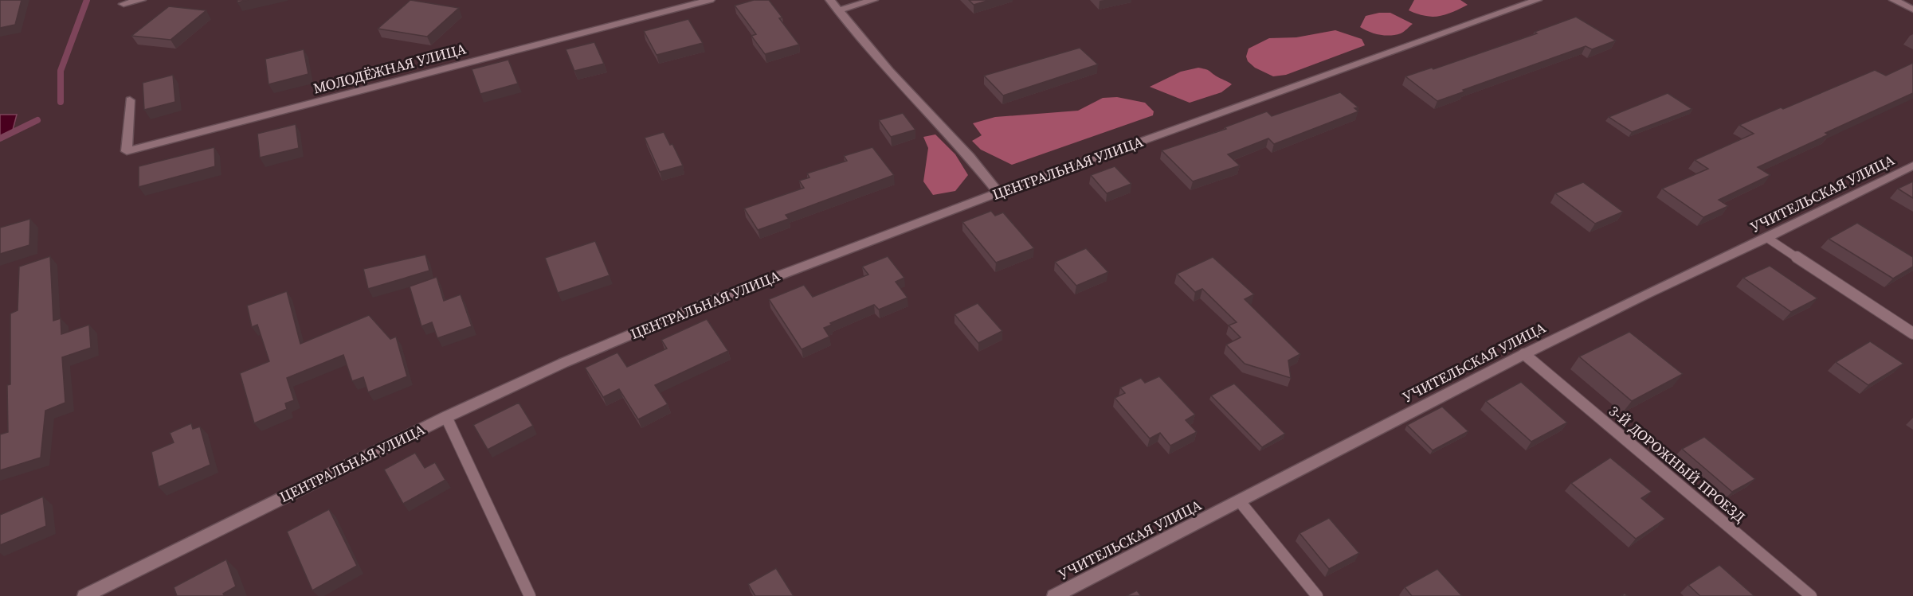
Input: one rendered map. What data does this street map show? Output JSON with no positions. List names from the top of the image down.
{
  "streets": {
    "street": ["МОЛОДЁЖНАЯ УЛИЦА", "ЦЕНТРАЛЬНАЯ УЛИЦА", "УЧИТЕЛЬСКАЯ УЛИЦА"],
    "lane": ["3-Й ДОРОЖНЫЙ ПРОЕЗД"]
  },
  "crossings": [
    ["УЧИТЕЛЬСКАЯ УЛИЦА", "3-Й ДОРОЖНЫЙ ПРОЕЗД"]
  ]
}
